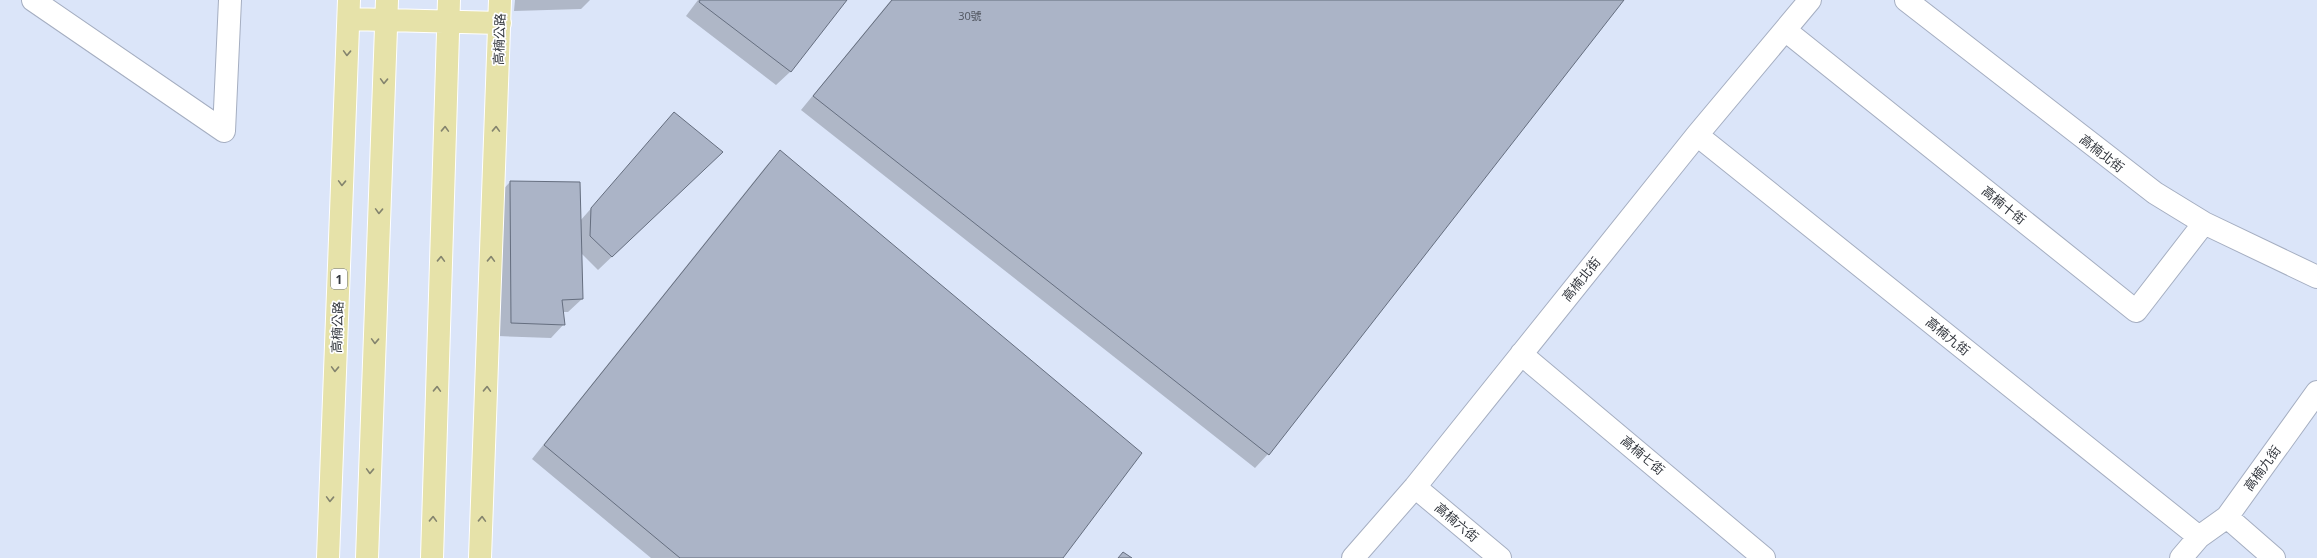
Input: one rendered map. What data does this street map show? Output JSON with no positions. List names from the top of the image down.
{
  "streets": {
    "main road": ["高楠公路", "1"],
    "street": [
      "高楠北街",
      "高楠十街",
      "高楠九街",
      "高楠七街",
      "高楠六街"
    ]
  },
  "crossings": [
    ["高楠北街", "高楠十街"],
    ["高楠北街", "高楠九街"],
    ["高楠北街", "高楠七街"],
    ["高楠北街", "高楠六街"]
  ],
  "house_numbers": ["30號"]
}
